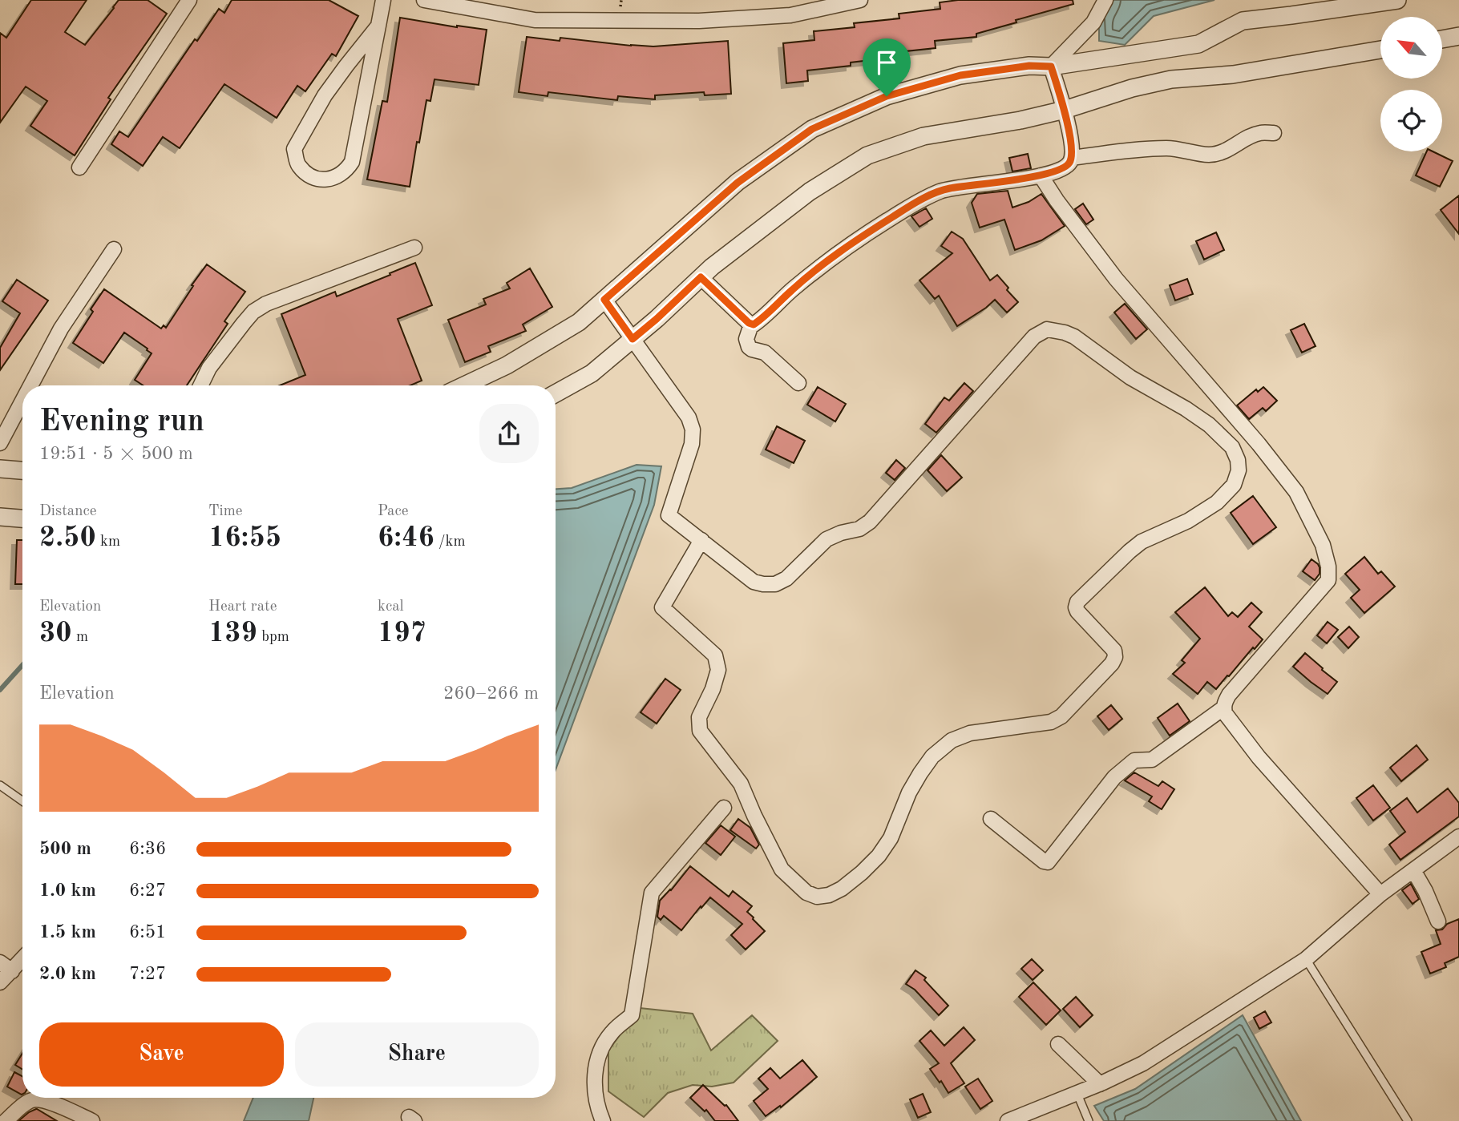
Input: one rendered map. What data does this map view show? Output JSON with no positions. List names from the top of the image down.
{
  "north": "top left",
  "page": {
    "heading": ["Evening run", "19:51 · 5 × 500 m"],
    "stats": [
      ["Distance", "2.50 km"],
      ["Time", "16:55"],
      ["Pace", "6:46 /km"],
      ["Elevation", "30 m"],
      ["Heart rate", "139 bpm"],
      ["kcal", "197"]
    ],
    "chart": ["Elevation", "260–266 m"],
    "list": [
      {
        "name": "500 m",
        "note": "6:36"
      },
      {
        "name": "1.0 km",
        "note": "6:27"
      },
      {
        "name": "1.5 km",
        "note": "6:51"
      },
      {
        "name": "2.0 km",
        "note": "7:27"
      }
    ],
    "buttons": ["Save", "Share"]
  }
}
